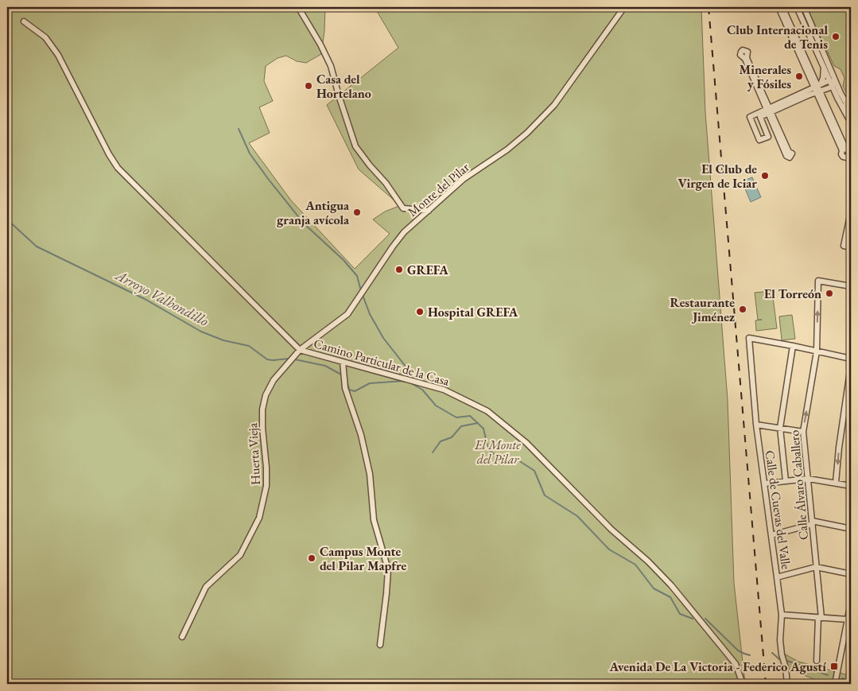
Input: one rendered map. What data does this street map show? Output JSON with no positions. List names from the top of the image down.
{
  "streets": {
    "street": [
      "Monte del Pilar",
      "Camino Particular de la Casa",
      "Huerta Vieja",
      "Calle Álvaro Caballero",
      "Calle de Cuevas del Valle"
    ]
  },
  "crossings": [
    ["Monte del Pilar", "Camino Particular de la Casa"],
    ["Monte del Pilar", "Huerta Vieja"]
  ],
  "water": ["Arroyo Valhondillo"],
  "parks": ["El Monte del Pilar"],
  "places": {
    "other": [
      "Club Internacional de Tenis",
      "Minerales y Fósiles",
      "Casa del Hortelano",
      "El Club de Virgen de Iciar",
      "Antigua granja avícola",
      "GREFA",
      "El Torreón",
      "Restaurante Jiménez",
      "Hospital GREFA",
      "Campus Monte del Pilar Mapfre"
    ],
    "transit": ["Avenida De La Victoria - Federico Agustí"]
  }
}
